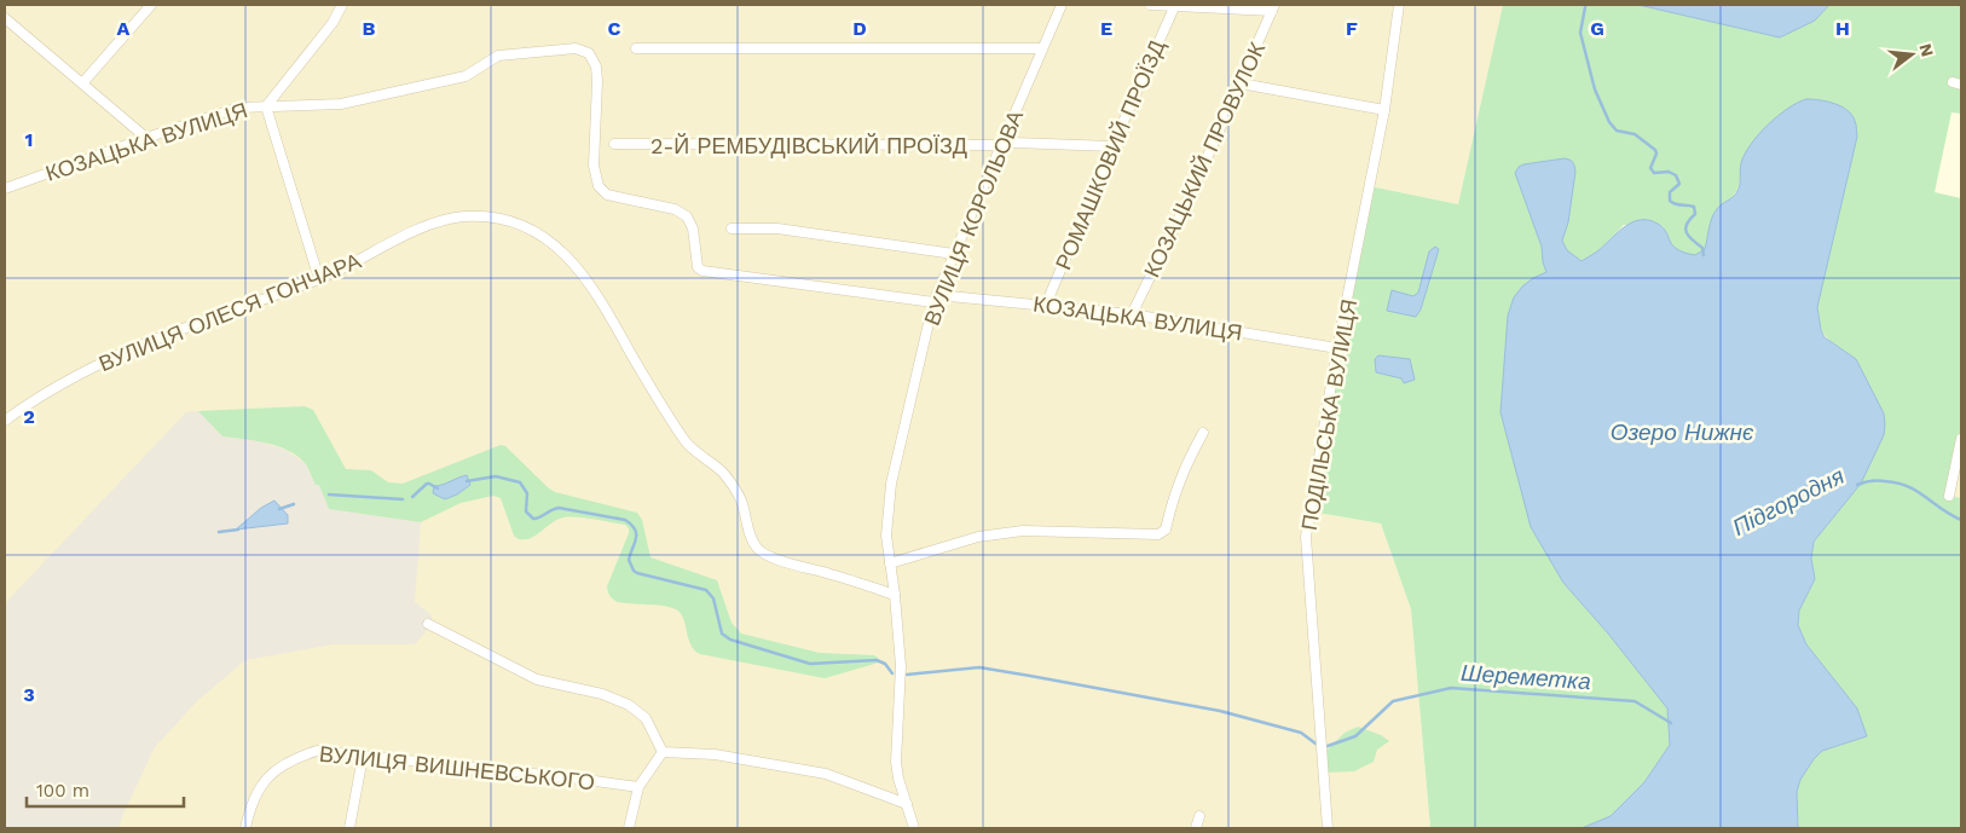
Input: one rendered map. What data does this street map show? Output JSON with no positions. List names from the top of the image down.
{
  "streets": {
    "street": [
      "КОЗАЦЬКА ВУЛИЦЯ",
      "2-Й РЕМБУДІВСЬКИЙ ПРОЇЗД",
      "РОМАШКОВИЙ ПРОЇЗД",
      "КОЗАЦЬКИЙ ПРОВУЛОК",
      "ВУЛИЦЯ КОРОЛЬОВА",
      "ВУЛИЦЯ ОЛЕСЯ ГОНЧАРА",
      "ПОДІЛЬСЬКА ВУЛИЦЯ",
      "ВУЛИЦЯ ВИШНЕВСЬКОГО"
    ]
  },
  "crossings": [
    ["КОЗАЦЬКА ВУЛИЦЯ", "РОМАШКОВИЙ ПРОЇЗД"],
    ["КОЗАЦЬКА ВУЛИЦЯ", "КОЗАЦЬКИЙ ПРОВУЛОК"],
    ["КОЗАЦЬКА ВУЛИЦЯ", "ВУЛИЦЯ КОРОЛЬОВА"],
    ["КОЗАЦЬКА ВУЛИЦЯ", "ПОДІЛЬСЬКА ВУЛИЦЯ"],
    ["2-Й РЕМБУДІВСЬКИЙ ПРОЇЗД", "РОМАШКОВИЙ ПРОЇЗД"],
    ["2-Й РЕМБУДІВСЬКИЙ ПРОЇЗД", "ВУЛИЦЯ КОРОЛЬОВА"],
    ["ВУЛИЦЯ КОРОЛЬОВА", "ВУЛИЦЯ ОЛЕСЯ ГОНЧАРА"]
  ],
  "water": ["Озеро Нижнє", "Підгородня", "Шереметка"],
  "scale_bar": "100 m",
  "north": "right",
  "grid": {
    "columns": [
      "A",
      "B",
      "C",
      "D",
      "E",
      "F",
      "G",
      "H"
    ],
    "rows": ["1", "2", "3"]
  }
}
